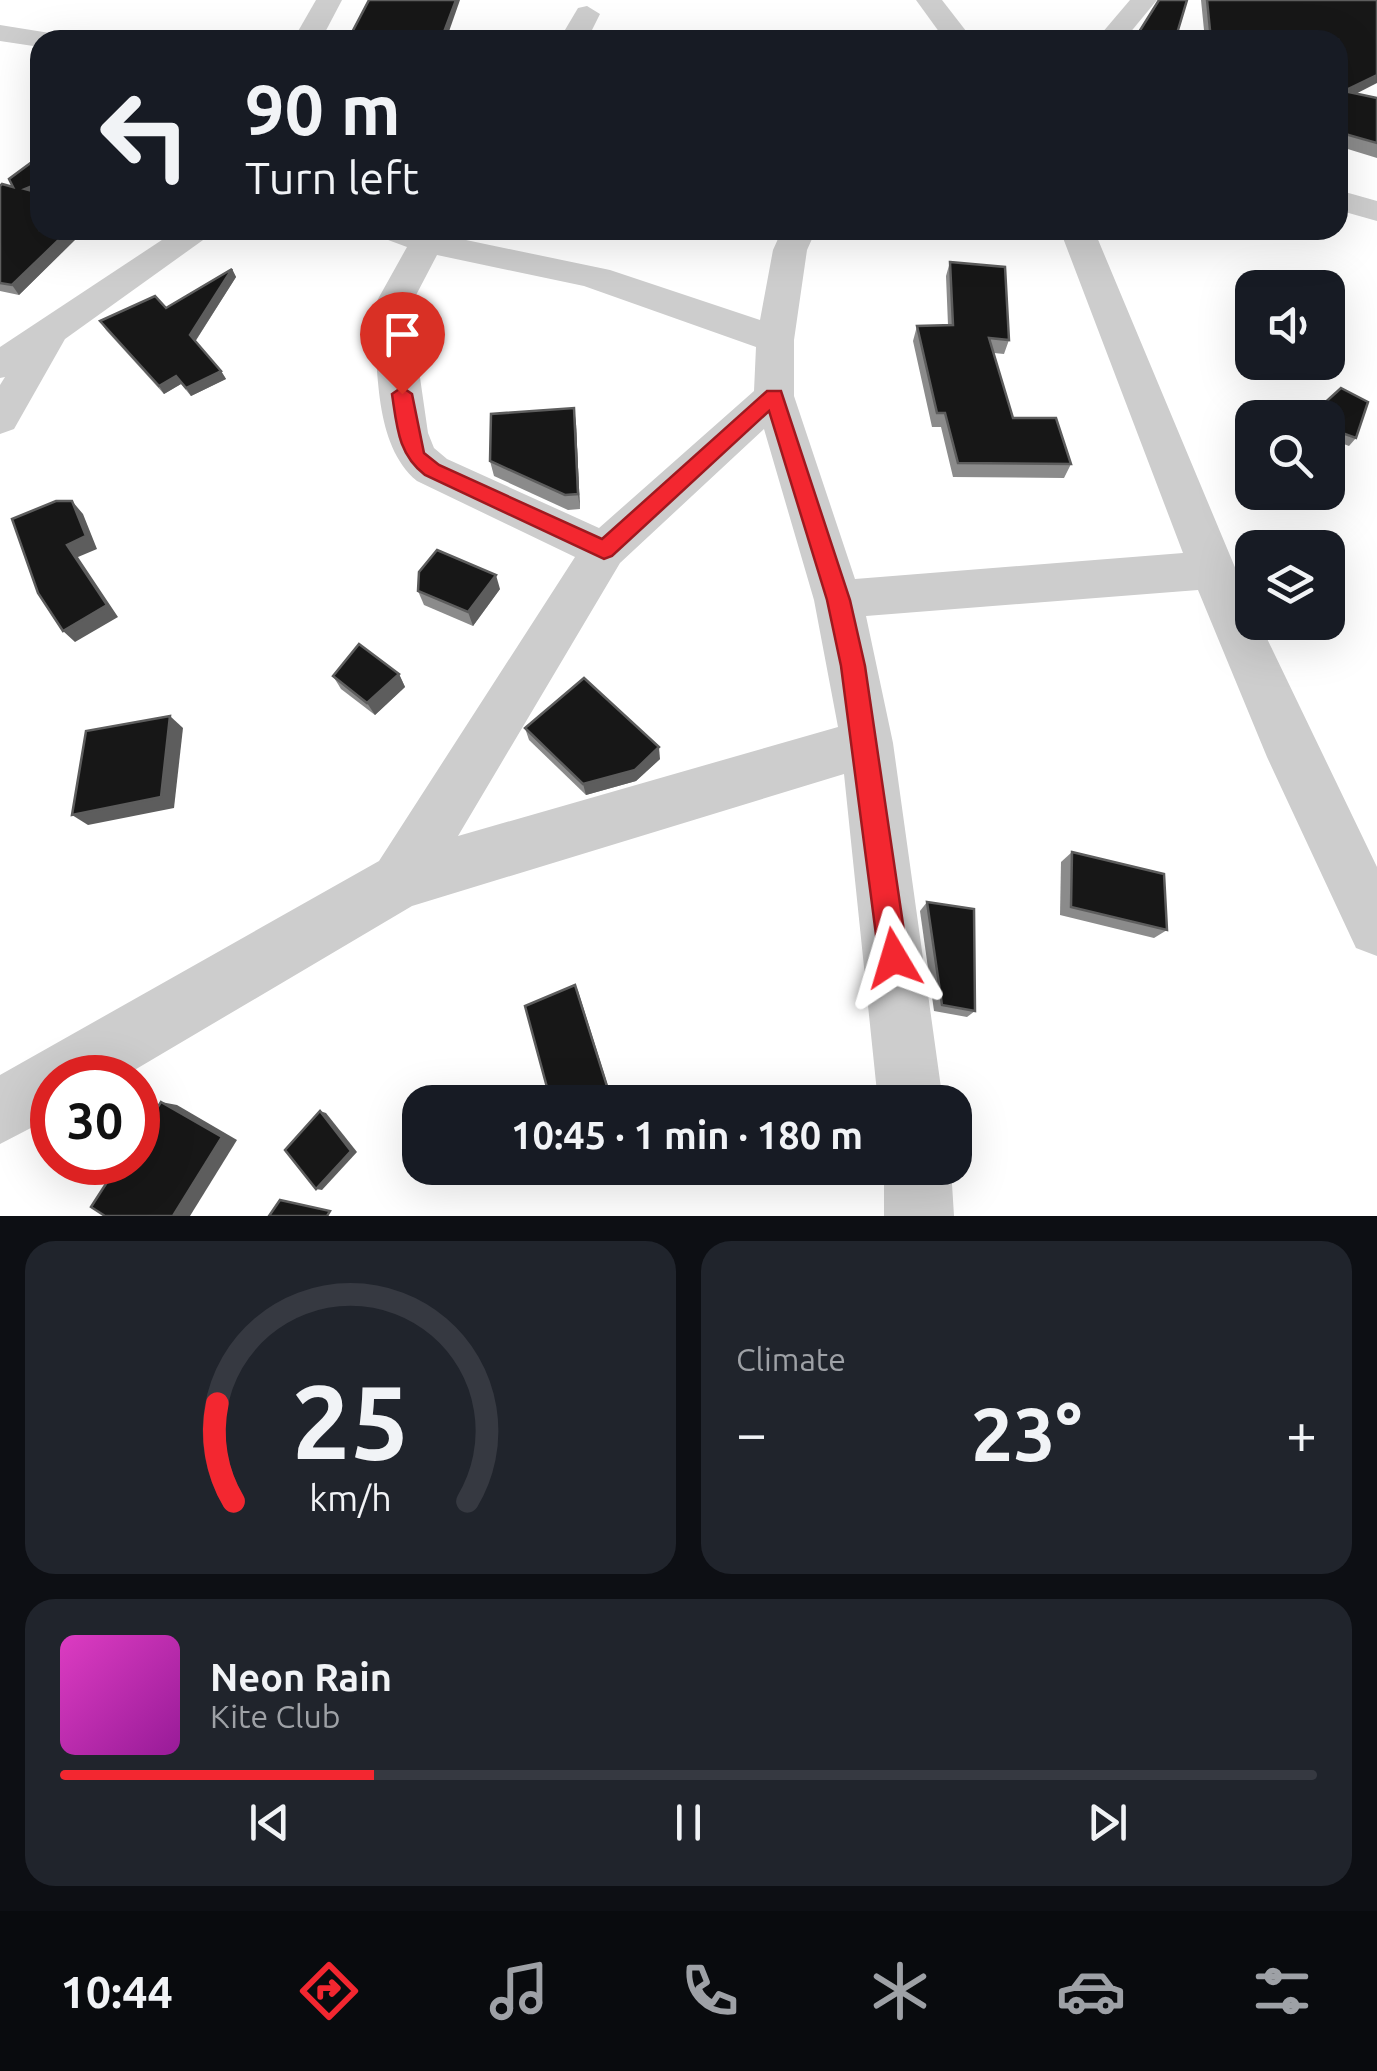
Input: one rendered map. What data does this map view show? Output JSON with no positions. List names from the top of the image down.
{
  "page": {
    "turn": ["90 m", "Turn left"],
    "limit": "30",
    "trip": "10:45 · 1 min · 180 m",
    "tile": "Climate",
    "heat": ["−", "23°", "+"],
    "song": ["Neon Rain", "Kite Club"],
    "tabs": "10:44",
    "gauge": ["25", "km/h"]
  }
}
